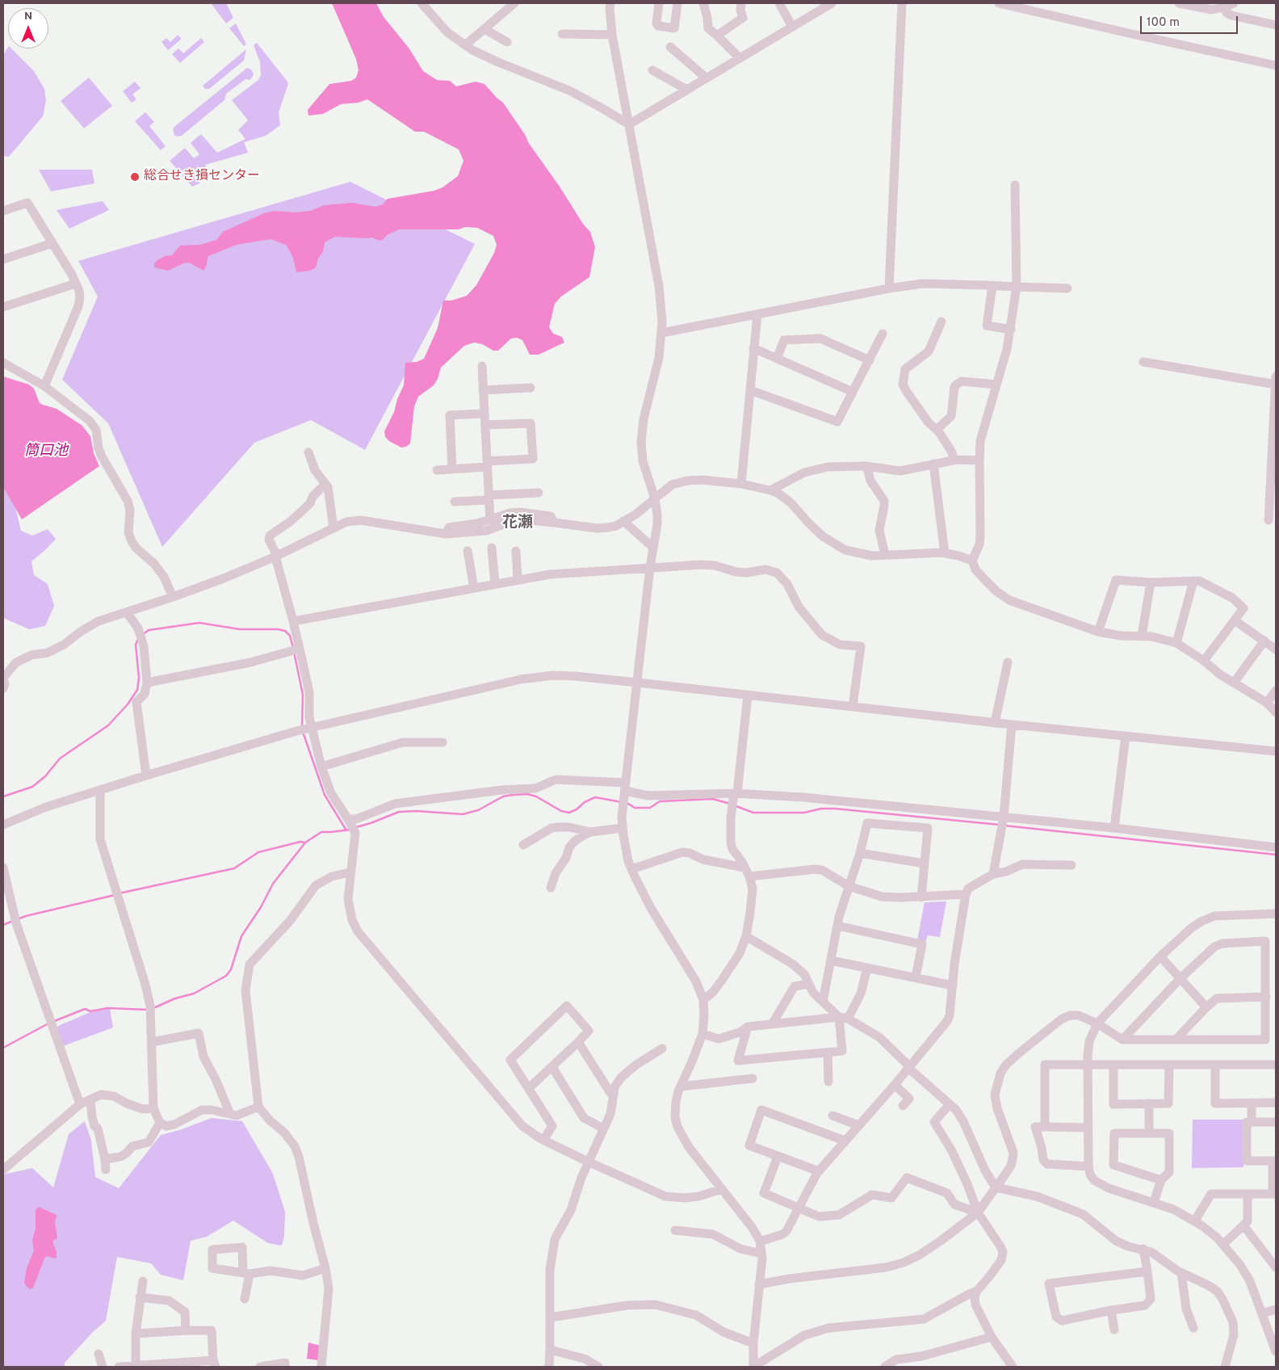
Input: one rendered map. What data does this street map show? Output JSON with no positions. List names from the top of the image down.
{
  "districts": ["花瀬"],
  "water": ["筒口池"],
  "places": ["総合せき損センター"],
  "scale_bar": "100 m",
  "north": "top"
}
